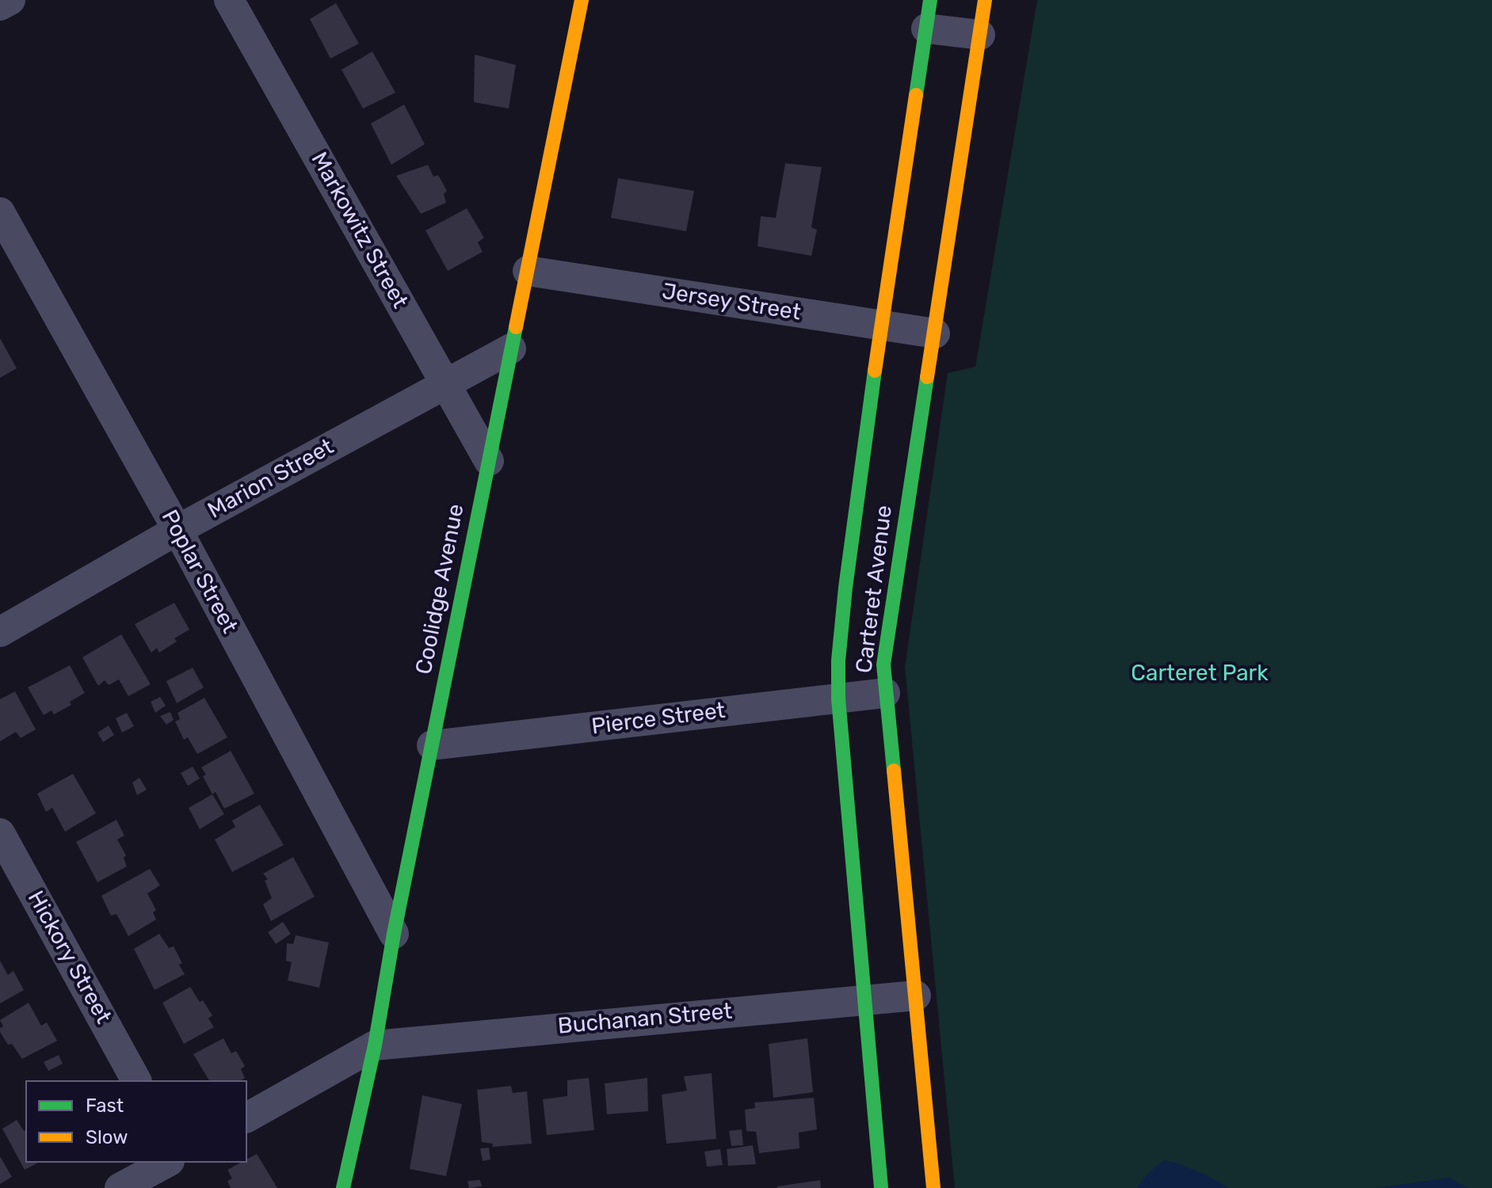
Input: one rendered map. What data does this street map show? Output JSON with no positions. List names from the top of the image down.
{
  "streets": {
    "street": [
      "Markowitz Street",
      "Jersey Street",
      "Marion Street",
      "Poplar Street",
      "Coolidge Avenue",
      "Carteret Avenue",
      "Pierce Street",
      "Hickory Street",
      "Buchanan Street"
    ]
  },
  "crossings": [
    ["Markowitz Street", "Marion Street"],
    ["Markowitz Street", "Coolidge Avenue"],
    ["Jersey Street", "Coolidge Avenue"],
    ["Jersey Street", "Carteret Avenue"],
    ["Marion Street", "Poplar Street"],
    ["Marion Street", "Coolidge Avenue"],
    ["Poplar Street", "Coolidge Avenue"],
    ["Coolidge Avenue", "Pierce Street"],
    ["Coolidge Avenue", "Buchanan Street"],
    ["Carteret Avenue", "Pierce Street"],
    ["Carteret Avenue", "Buchanan Street"]
  ],
  "parks": ["Carteret Park"],
  "legend": ["Fast", "Slow"]
}
